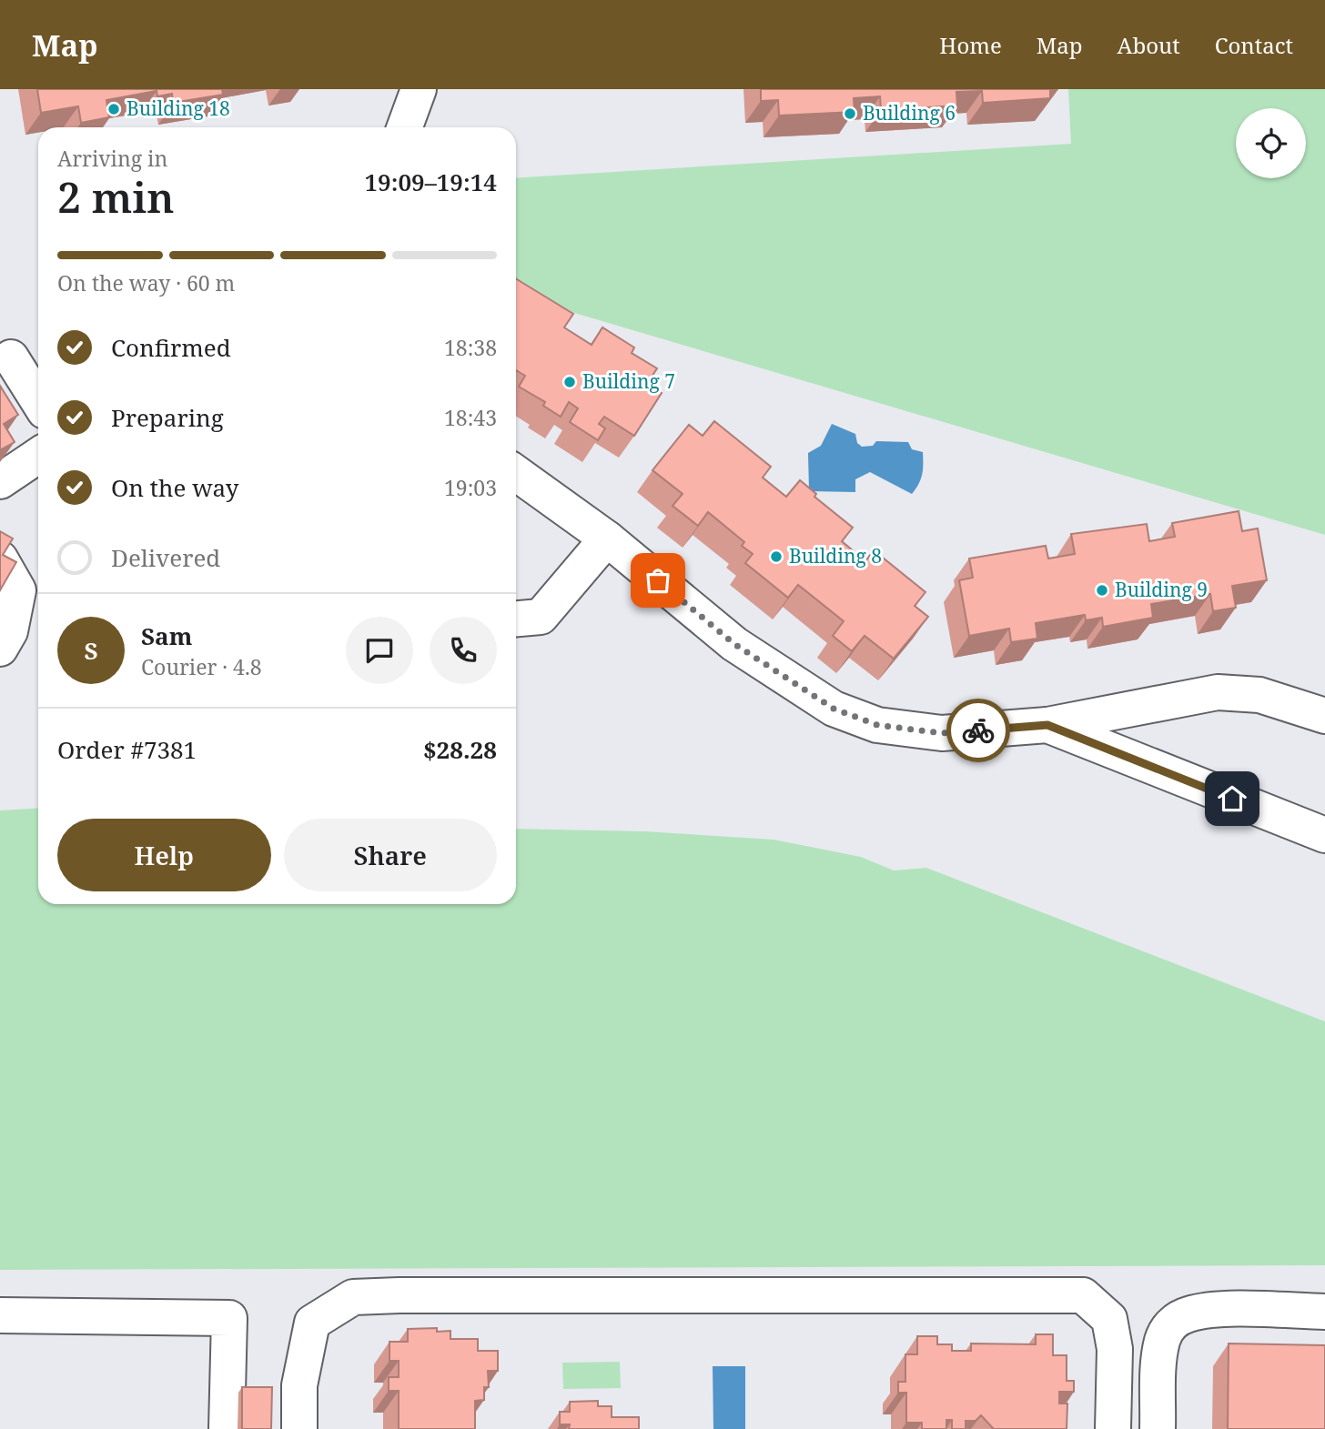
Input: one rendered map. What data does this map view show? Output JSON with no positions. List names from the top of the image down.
{
  "places": [
    "Building 18",
    "Building 6",
    "Building 7",
    "Building 8",
    "Building 9"
  ],
  "page": {
    "header": "Map",
    "nav": [
      "Home",
      "Map",
      "About",
      "Contact"
    ],
    "heading": ["2 min", "Arriving in", "19:09–19:14"],
    "panel": [
      "Sam",
      "Courier · 4.8",
      "Order #7381",
      "$28.28"
    ],
    "bar": "On the way · 60 m",
    "list": [
      ["Confirmed", "18:38"],
      ["Preparing", "18:43"],
      ["On the way", "19:03"],
      "Delivered"
    ],
    "round": "S",
    "buttons": ["Help", "Share"]
  }
}
